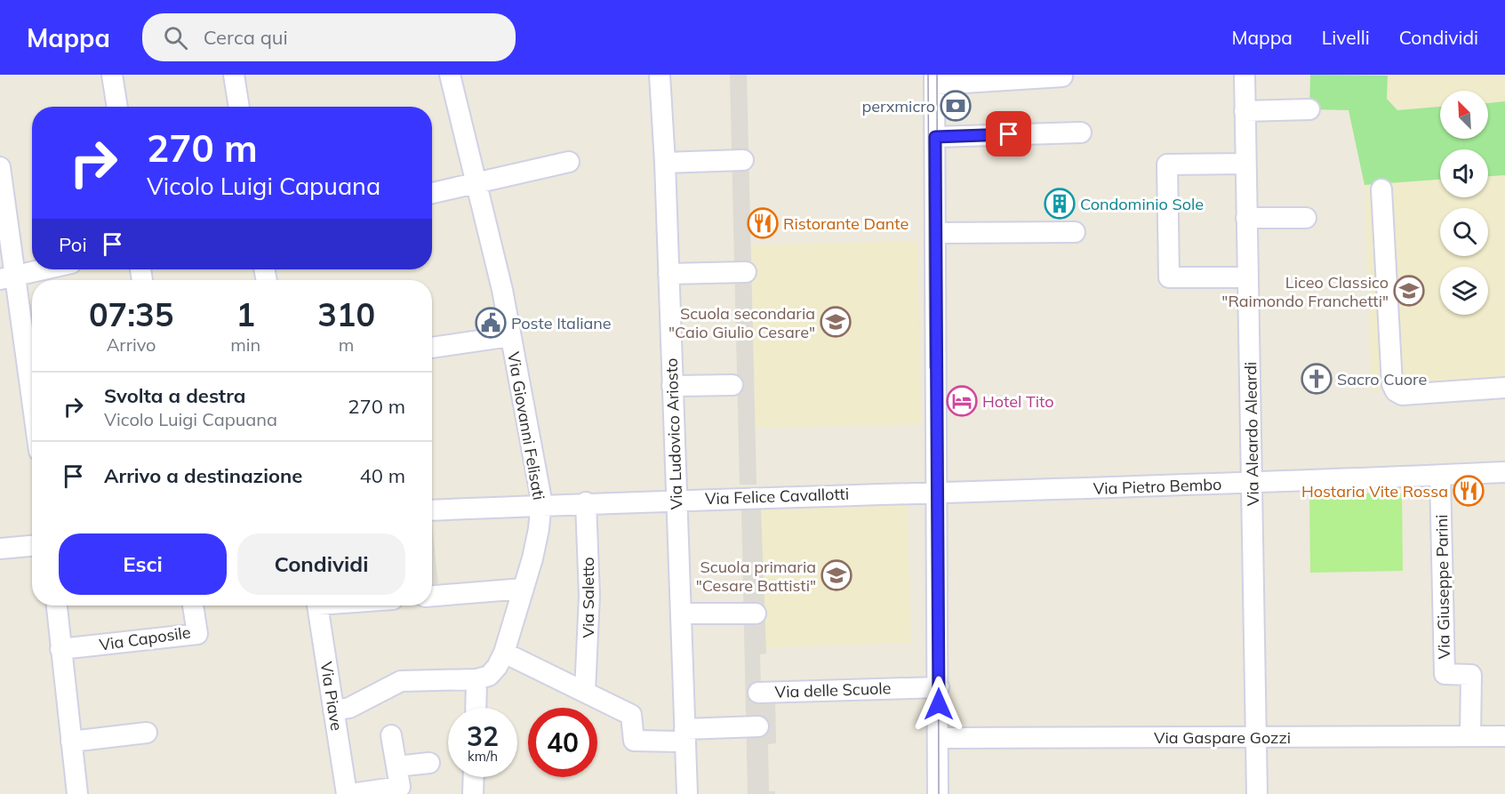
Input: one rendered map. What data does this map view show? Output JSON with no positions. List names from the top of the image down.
{
  "streets": {
    "street": [
      "Via Giovanni Felisati",
      "Via Ludovico Ariosto",
      "Via Aleardo Aleardi",
      "Via Pietro Bembo",
      "Via Felice Cavallotti",
      "Via Giuseppe Parini",
      "Via Saletto",
      "Via Caposile",
      "Via delle Scuole",
      "Via Piave",
      "Via Gaspare Gozzi"
    ]
  },
  "crossings": [
    ["Via Giovanni Felisati", "Via Felice Cavallotti"],
    ["Via Ludovico Ariosto", "Via Felice Cavallotti"],
    ["Via Aleardo Aleardi", "Via Pietro Bembo"],
    ["Via Aleardo Aleardi", "Via Gaspare Gozzi"],
    ["Via Pietro Bembo", "Via Felice Cavallotti"],
    ["Via Pietro Bembo", "Via Giuseppe Parini"],
    ["Via Felice Cavallotti", "Via Saletto"],
    ["Via Giuseppe Parini", "Via Gaspare Gozzi"]
  ],
  "places": {
    "bank": ["perxmicro"],
    "building": ["Condominio Sole"],
    "restaurant": ["Ristorante Dante", "Hostaria Vite Rossa"],
    "school or university": ["Liceo Classico \"Raimondo Franchetti\"", "Scuola secondaria \"Caio Giulio Cesare\"", "Scuola primaria \"Cesare Battisti\""],
    "public building": ["Poste Italiane"],
    "church": ["Sacro Cuore"],
    "hotel": ["Hotel Tito"]
  },
  "north": "top left",
  "page": {
    "header": "Mappa",
    "search": "Cerca qui",
    "nav": ["Mappa", "Livelli", "Condividi"],
    "turn": ["270 m", "Vicolo Luigi Capuana"],
    "then": "Poi",
    "eta": [
      "07:35",
      "Arrivo",
      "1",
      "min",
      "310",
      "m"
    ],
    "list": [
      {
        "name": "Svolta a destra",
        "note": "Vicolo Luigi Capuana",
        "value": "270 m"
      },
      {
        "name": "Arrivo a destinazione",
        "value": "40 m"
      }
    ],
    "buttons": ["Esci", "Condividi"],
    "speed": "32 km/h",
    "limit": "40"
  }
}
